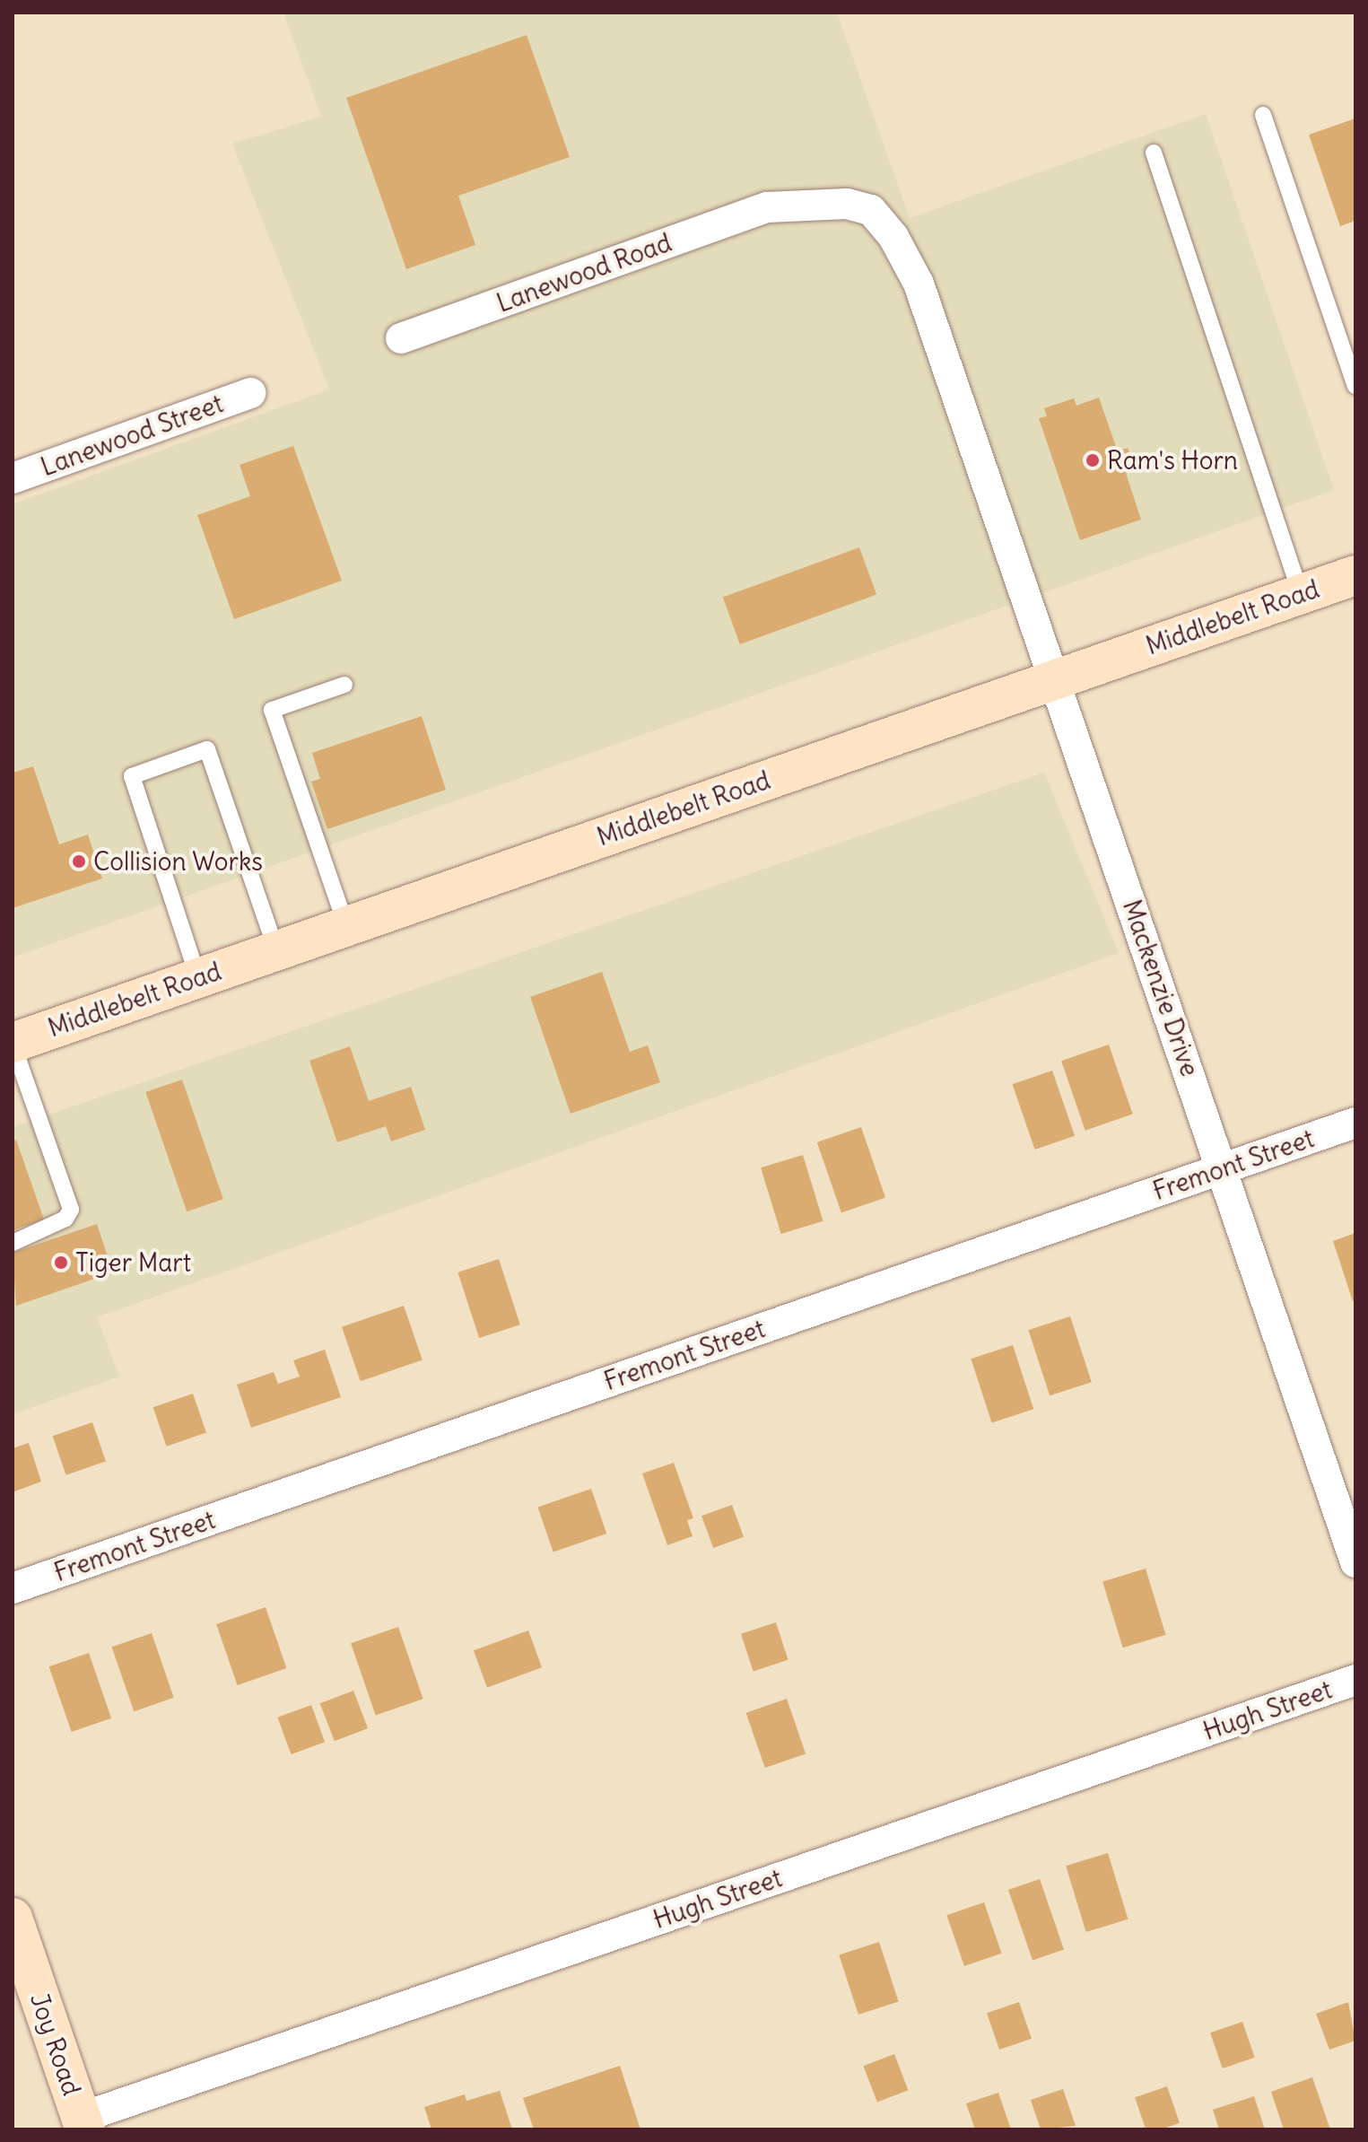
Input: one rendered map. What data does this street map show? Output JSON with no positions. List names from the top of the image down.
{
  "streets": {
    "main road": ["Middlebelt Road", "Joy Road"],
    "street": [
      "Lanewood Road",
      "Lanewood Street",
      "Mackenzie Drive",
      "Fremont Street",
      "Hugh Street"
    ]
  },
  "crossings": [
    ["Lanewood Road", "Mackenzie Drive"],
    ["Middlebelt Road", "Mackenzie Drive"],
    ["Mackenzie Drive", "Fremont Street"],
    ["Hugh Street", "Joy Road"]
  ],
  "places": ["Ram's Horn", "Collision Works", "Tiger Mart"]
}
